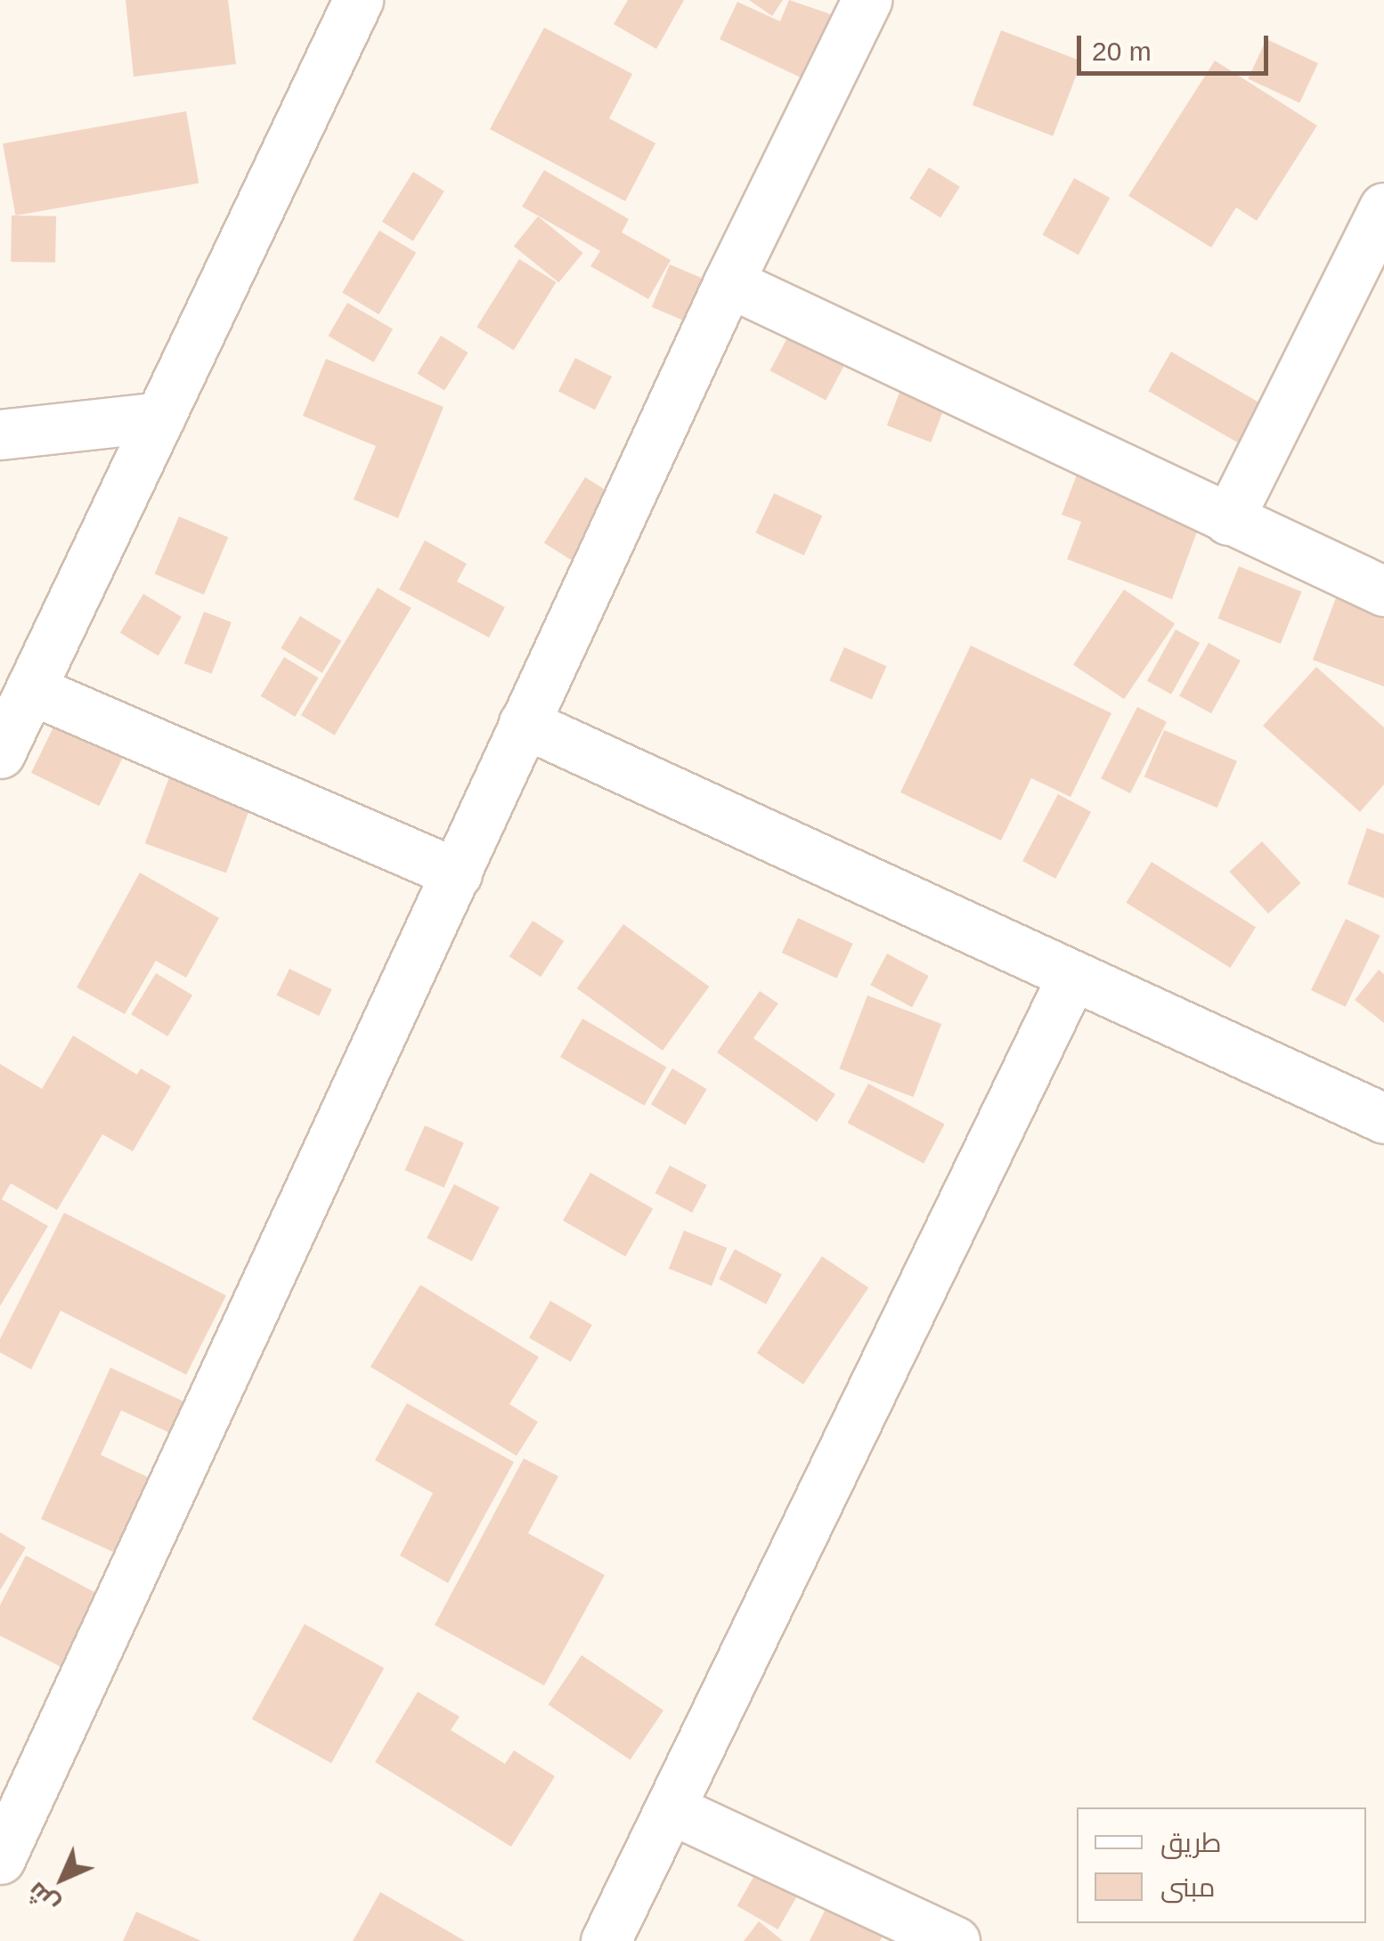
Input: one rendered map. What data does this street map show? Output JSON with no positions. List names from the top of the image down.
{
  "legend": ["طريق", "مبنى"],
  "scale_bar": "20 m",
  "north": "bottom left"
}
